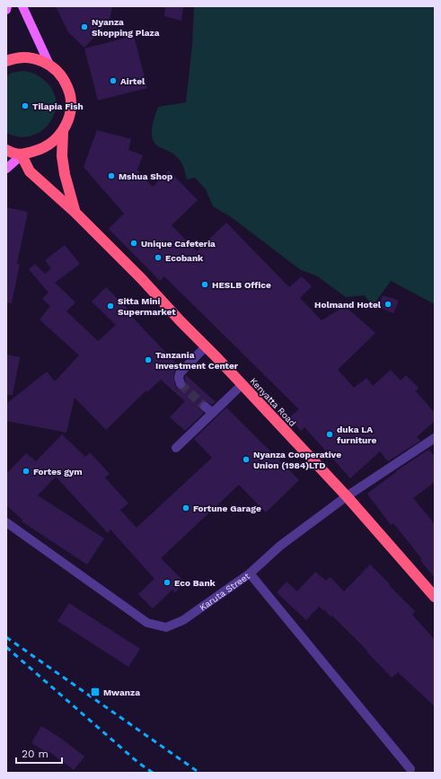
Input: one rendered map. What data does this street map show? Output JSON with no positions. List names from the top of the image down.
{
  "streets": {
    "highway": ["Kenyatta Road"],
    "street": ["Karuta Street"]
  },
  "crossings": [
    ["Kenyatta Road", "Karuta Street"]
  ],
  "places": {
    "other": [
      "Nyanza Shopping Plaza",
      "Airtel",
      "Tilapia Fish",
      "Mshua Shop",
      "Unique Cafeteria",
      "Ecobank",
      "HESLB Office",
      "Holmand Hotel",
      "Sitta Mini Supermarket",
      "Tanzania Investment Center",
      "duka LA furniture",
      "Nyanza Cooperative Union (1984)LTD",
      "Fortes gym",
      "Fortune Garage",
      "Eco Bank"
    ],
    "transit": ["Mwanza"]
  },
  "scale_bar": "20 m"
}
